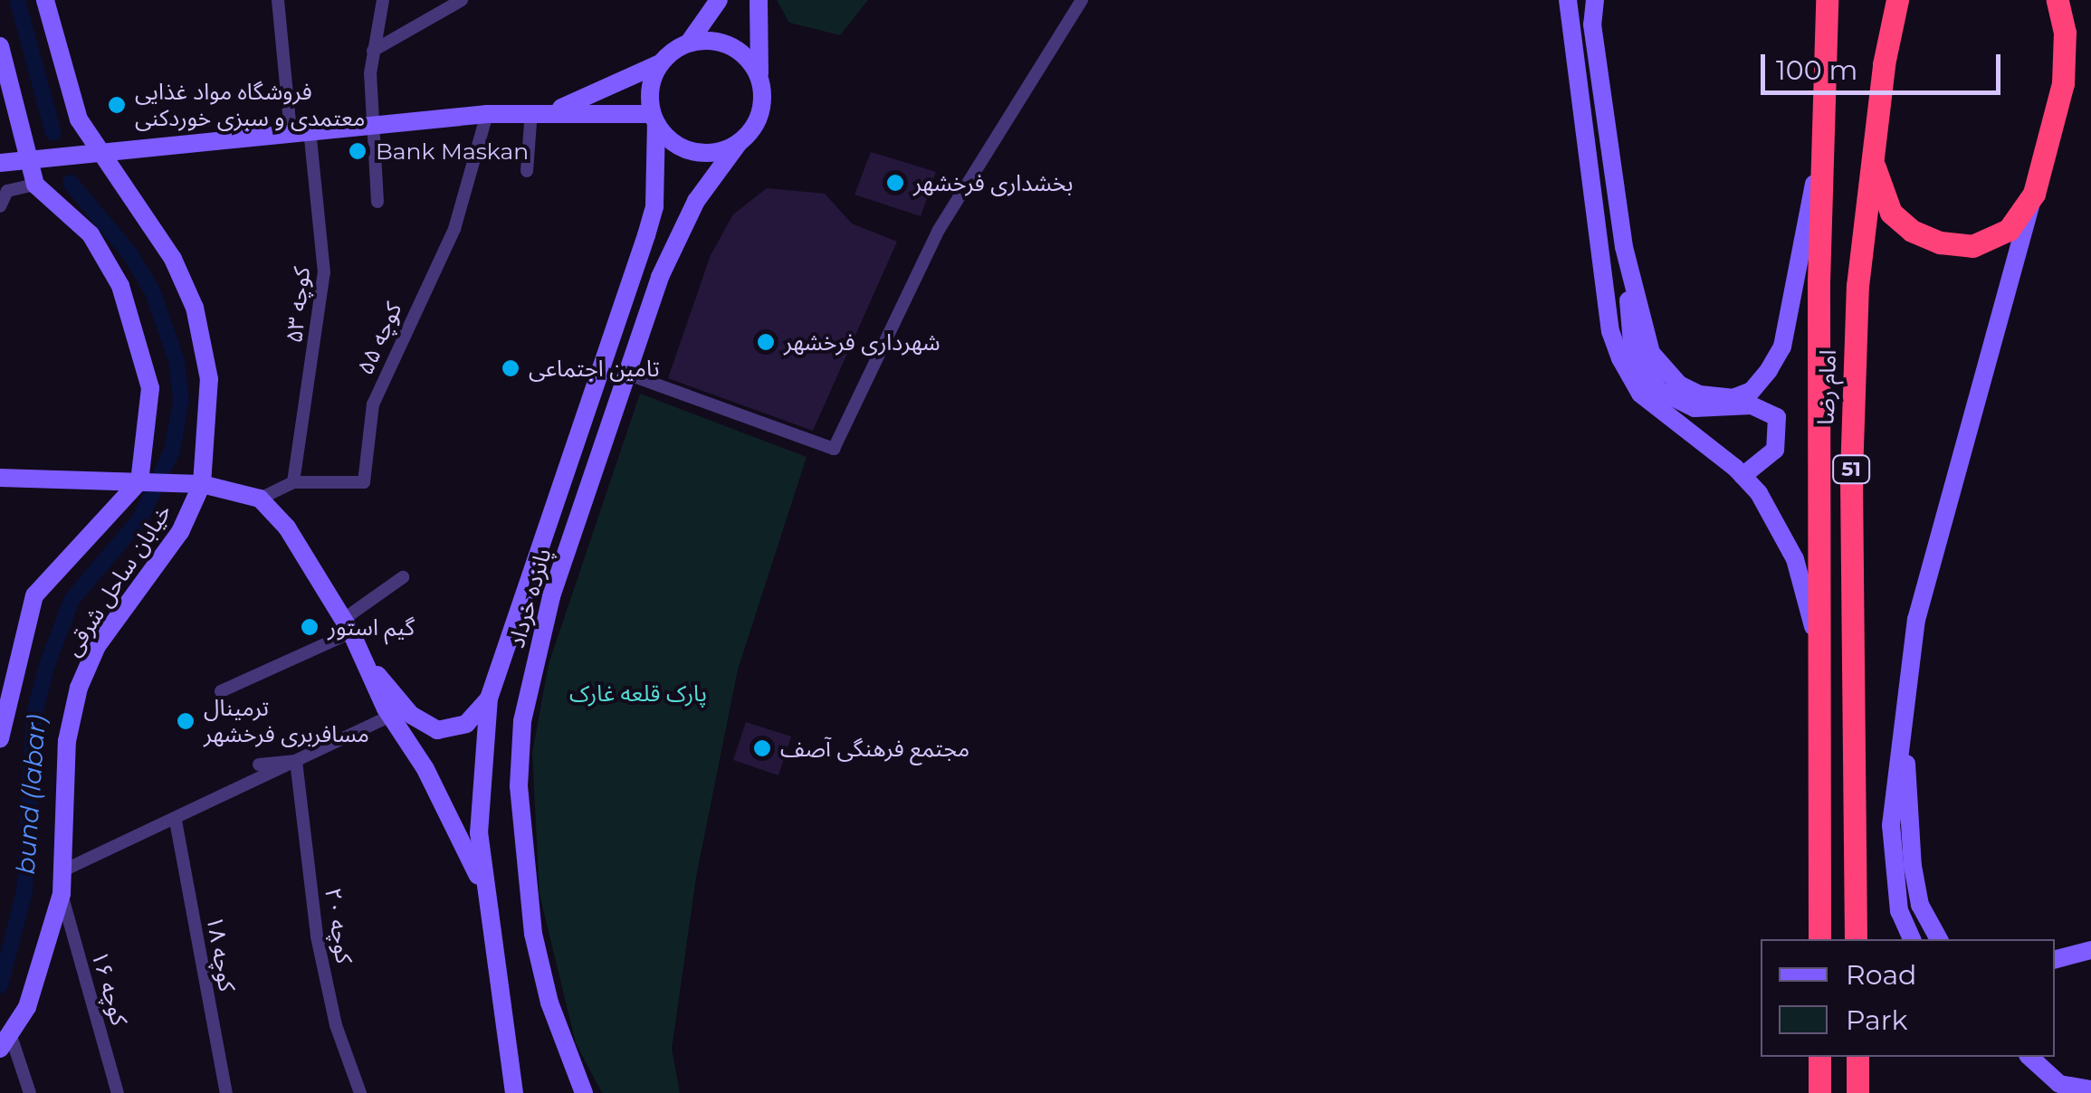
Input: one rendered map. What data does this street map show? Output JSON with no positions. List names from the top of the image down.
{
  "streets": {
    "highway": ["امام رضا", "51"],
    "main road": ["خیابان ساحل شرقی", "پانزده خرداد"],
    "street": [
      "کوچه ۵۳",
      "کوچه ۵۵",
      "کوچه ۲۰",
      "کوچه ۱۸",
      "کوچه ۱۶"
    ]
  },
  "crossings": [
    ["کوچه ۵۳", "کوچه ۵۵"],
    ["خیابان ساحل شرقی", "کوچه ۱۶"]
  ],
  "water": ["bund (labar)"],
  "parks": ["پارک قلعه غارک"],
  "places": [
    "فروشگاه مواد غذایی معتمدی و سبزی خوردکنی",
    "Bank Maskan",
    "بخشداری فرخشهر",
    "شهرداری فرخشهر",
    "تامین اجتماعی",
    "گیم استور",
    "ترمینال مسافربری فرخشهر",
    "مجتمع فرهنگی آصف"
  ],
  "legend": ["Road", "Park"],
  "scale_bar": "100 m"
}
